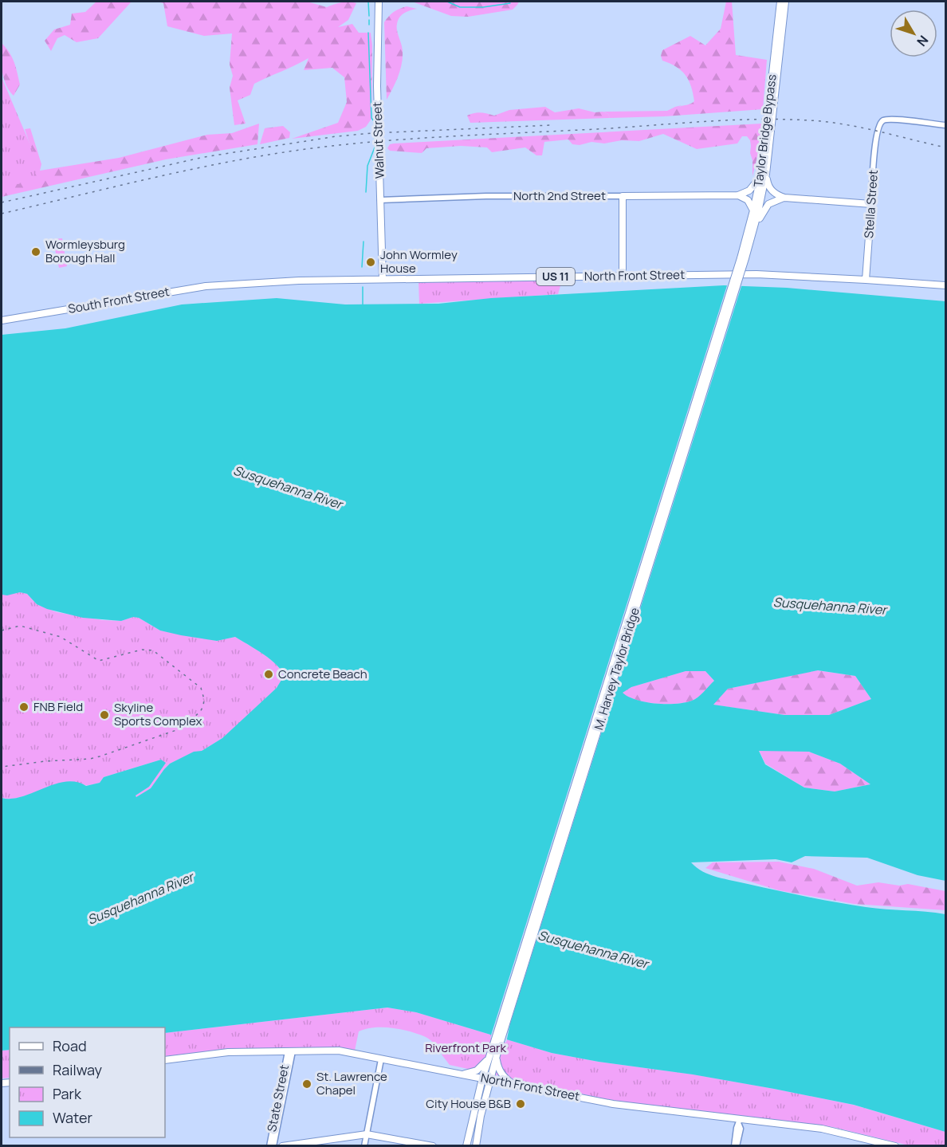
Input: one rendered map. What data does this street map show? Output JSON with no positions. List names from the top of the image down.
{
  "streets": {
    "main road": [
      "Taylor Bridge Bypass",
      "Walnut Street",
      "North 2nd Street",
      "Stella Street",
      "North Front Street",
      "US 11",
      "South Front Street",
      "M. Harvey Taylor Bridge"
    ],
    "street": ["State Street"]
  },
  "crossings": [
    ["Taylor Bridge Bypass", "M. Harvey Taylor Bridge"],
    ["Walnut Street", "North 2nd Street"],
    ["Walnut Street", "North Front Street"],
    ["Stella Street", "North Front Street"],
    ["North Front Street", "South Front Street"],
    ["North Front Street", "M. Harvey Taylor Bridge"],
    ["North Front Street", "State Street"]
  ],
  "water": ["Susquehanna River"],
  "parks": ["Riverfront Park"],
  "places": [
    "Wormleysburg Borough Hall",
    "John Wormley House",
    "Concrete Beach",
    "FNB Field",
    "Skyline Sports Complex",
    "St. Lawrence Chapel",
    "City House B&B"
  ],
  "legend": [
    "Road",
    "Railway",
    "Park",
    "Water"
  ],
  "north": "bottom right"
}
